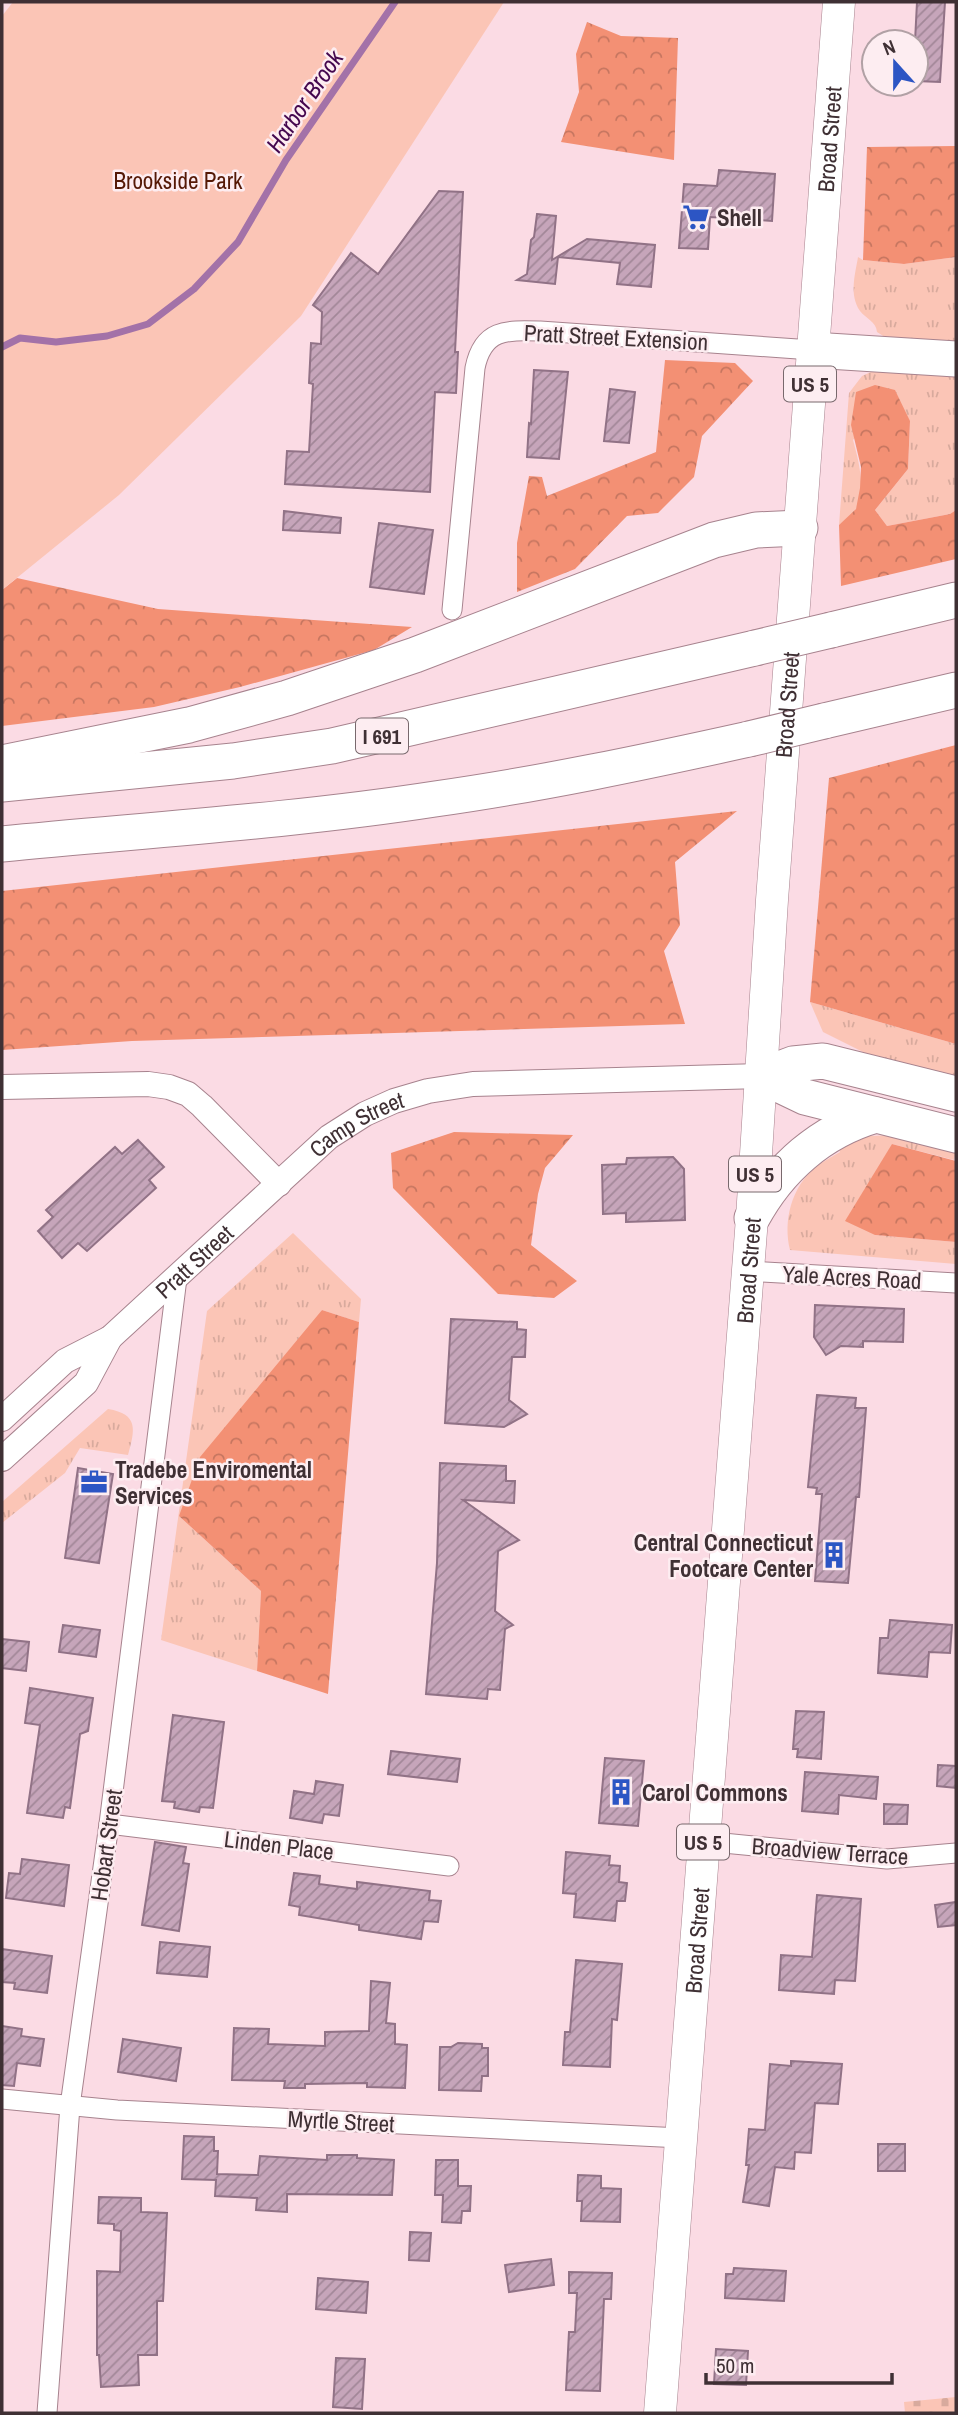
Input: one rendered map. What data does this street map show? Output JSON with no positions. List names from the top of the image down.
{
  "streets": {
    "highway": ["I 691"],
    "main road": ["Broad Street", "US 5"],
    "street": [
      "Pratt Street Extension",
      "Camp Street",
      "Pratt Street",
      "Yale Acres Road",
      "Hobart Street",
      "Linden Place",
      "Broadview Terrace",
      "Myrtle Street"
    ]
  },
  "crossings": [
    ["Broad Street", "Pratt Street Extension"],
    ["Broad Street", "Camp Street"],
    ["Broad Street", "Yale Acres Road"],
    ["Broad Street", "Broadview Terrace"],
    ["Broad Street", "Myrtle Street"],
    ["Camp Street", "Pratt Street"],
    ["Pratt Street", "Hobart Street"],
    ["Hobart Street", "Linden Place"],
    ["Hobart Street", "Myrtle Street"]
  ],
  "water": ["Harbor Brook"],
  "parks": ["Brookside Park"],
  "places": {
    "supermarket": ["Shell"],
    "office": ["Tradebe Enviromental Services"],
    "building": ["Central Connecticut Footcare Center", "Carol Commons"]
  },
  "scale_bar": "50 m",
  "north": "top"
}
